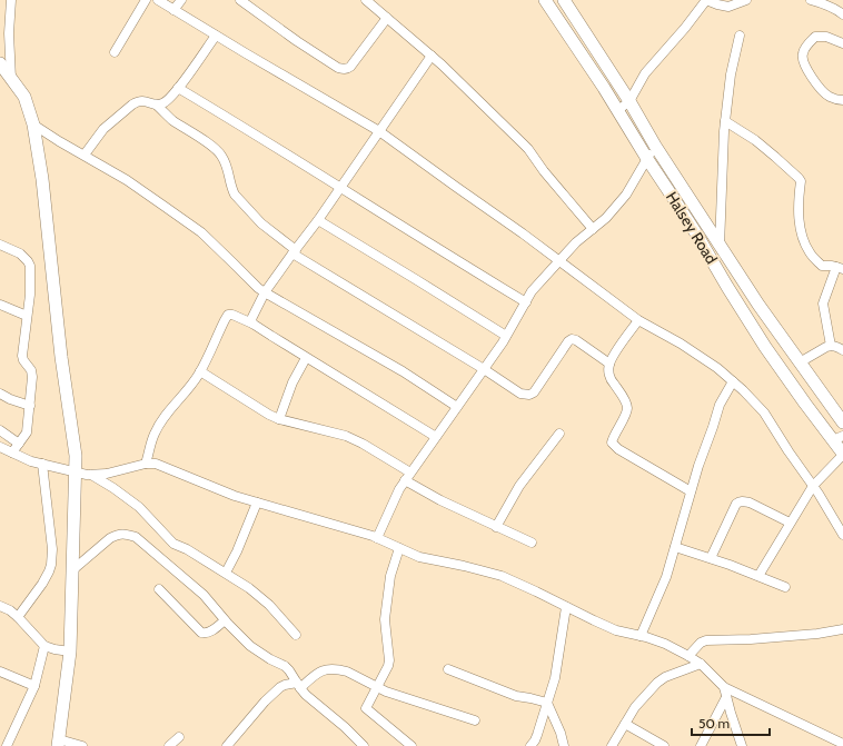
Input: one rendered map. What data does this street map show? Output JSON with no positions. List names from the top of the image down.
{
  "streets": {
    "street": ["Halsey Road"]
  },
  "scale_bar": "50 m"
}
